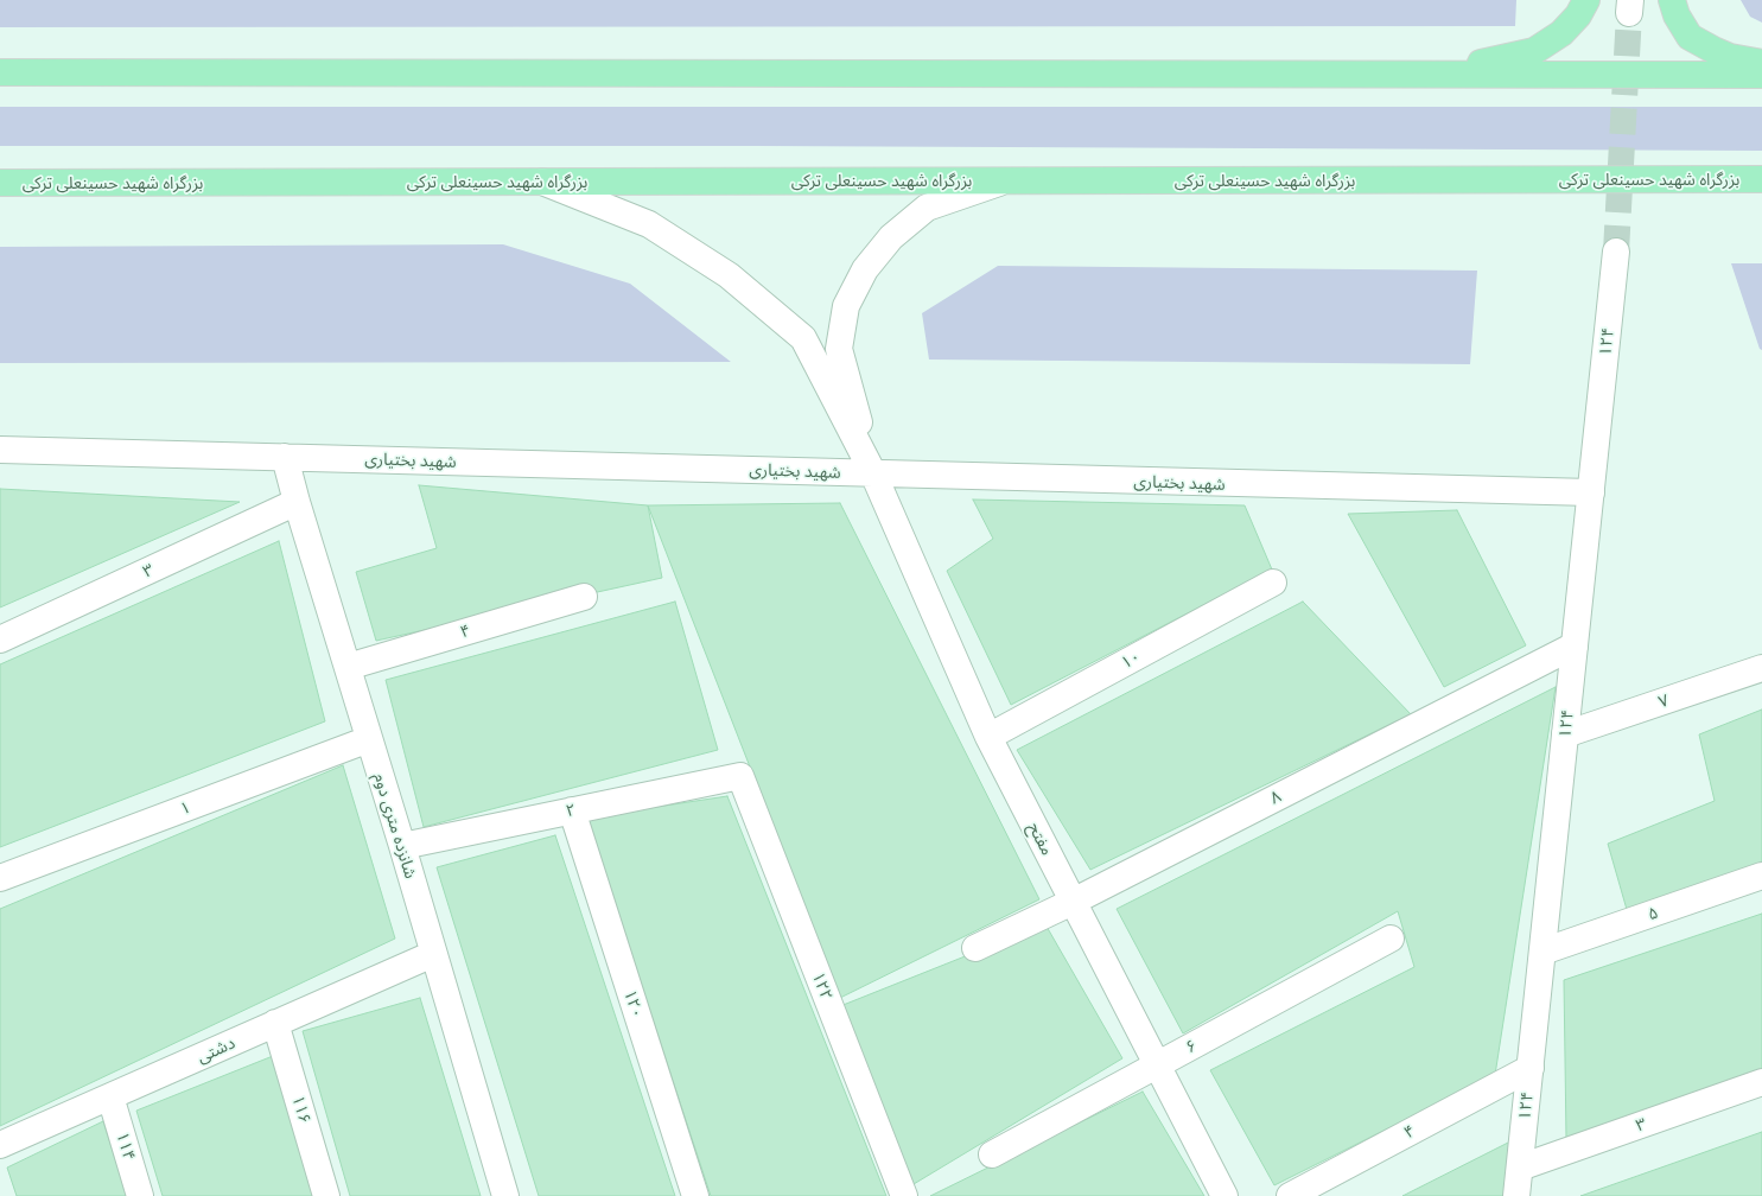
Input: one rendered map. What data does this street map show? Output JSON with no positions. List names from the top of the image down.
{
  "streets": {
    "highway": ["بزرگراه شهید حسینعلی ترکی"],
    "street": [
      "۱۲۴",
      "شهید بختیاری",
      "۳",
      "۴",
      "۱۰",
      "۷",
      "۸",
      "۱",
      "۲",
      "شانزده متری دوم",
      "مفتح",
      "۵",
      "۱۲۲",
      "۱۲۰",
      "۶",
      "دشتی",
      "۱۱۶",
      "۱۱۴"
    ]
  },
  "crossings": [
    ["۱۲۴", "شهید بختیاری"],
    ["۱۲۴", "۳"],
    ["۱۲۴", "۴"],
    ["۱۲۴", "۷"],
    ["۱۲۴", "۸"],
    ["۱۲۴", "۵"],
    ["شهید بختیاری", "شانزده متری دوم"],
    ["شهید بختیاری", "مفتح"],
    ["۳", "شانزده متری دوم"],
    ["۴", "شانزده متری دوم"],
    ["۱۰", "مفتح"],
    ["۸", "مفتح"],
    ["۱", "شانزده متری دوم"],
    ["۲", "شانزده متری دوم"],
    ["۲", "۱۲۲"],
    ["۲", "۱۲۰"],
    ["شانزده متری دوم", "دشتی"],
    ["مفتح", "۶"],
    ["دشتی", "۱۱۶"],
    ["دشتی", "۱۱۴"]
  ]
}
